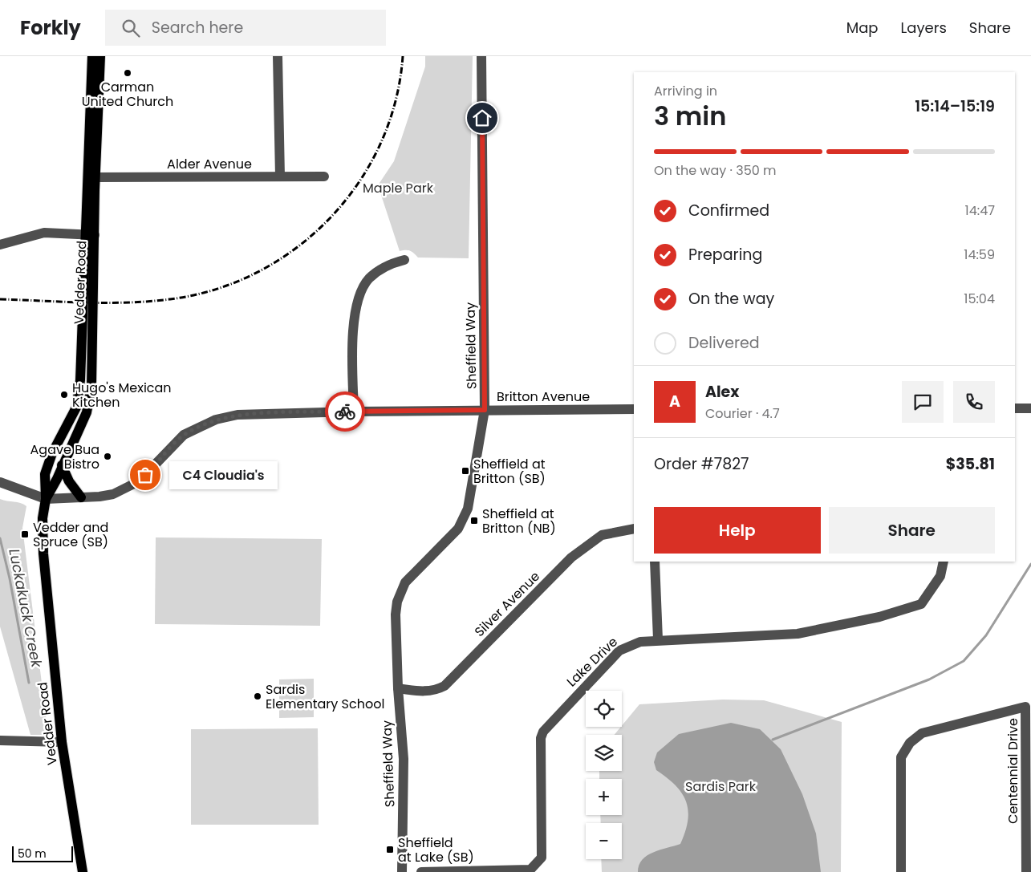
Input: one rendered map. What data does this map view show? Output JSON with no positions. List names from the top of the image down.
{
  "streets": {
    "main road": ["Vedder Road"],
    "street": [
      "Alder Avenue",
      "Sheffield Way",
      "Britton Avenue",
      "Silver Avenue",
      "Lake Drive",
      "Centennial Drive"
    ]
  },
  "crossings": [
    ["Alder Avenue", "Vedder Road"],
    ["Vedder Road", "Britton Avenue"],
    ["Sheffield Way", "Britton Avenue"],
    ["Sheffield Way", "Silver Avenue"]
  ],
  "water": ["Luckakuck Creek"],
  "parks": ["Maple Park", "Sardis Park"],
  "places": {
    "other": [
      "Carman United Church",
      "Hugo's Mexican Kitchen",
      "Agave Bua Bistro",
      "C4 Cloudia's",
      "Sardis Elementary School"
    ],
    "transit": [
      "Sheffield at Britton (SB)",
      "Sheffield at Britton (NB)",
      "Vedder and Spruce (SB)",
      "Sheffield at Lake (SB)"
    ]
  },
  "scale_bar": "50 m",
  "page": {
    "header": "Forkly",
    "search": "Search here",
    "nav": ["Map", "Layers", "Share"],
    "heading": ["3 min", "Arriving in", "15:14–15:19"],
    "panel": [
      "Alex",
      "Courier · 4.7",
      "Order #7827",
      "$35.81"
    ],
    "bar": "On the way · 350 m",
    "list": [
      ["Confirmed", "14:47"],
      ["Preparing", "14:59"],
      ["On the way", "15:04"],
      "Delivered"
    ],
    "round": "A",
    "bubble": "C4 Cloudia's",
    "buttons": ["Help", "Share"],
    "map_buttons": ["+", "−"],
    "scale": "50 m"
  }
}
